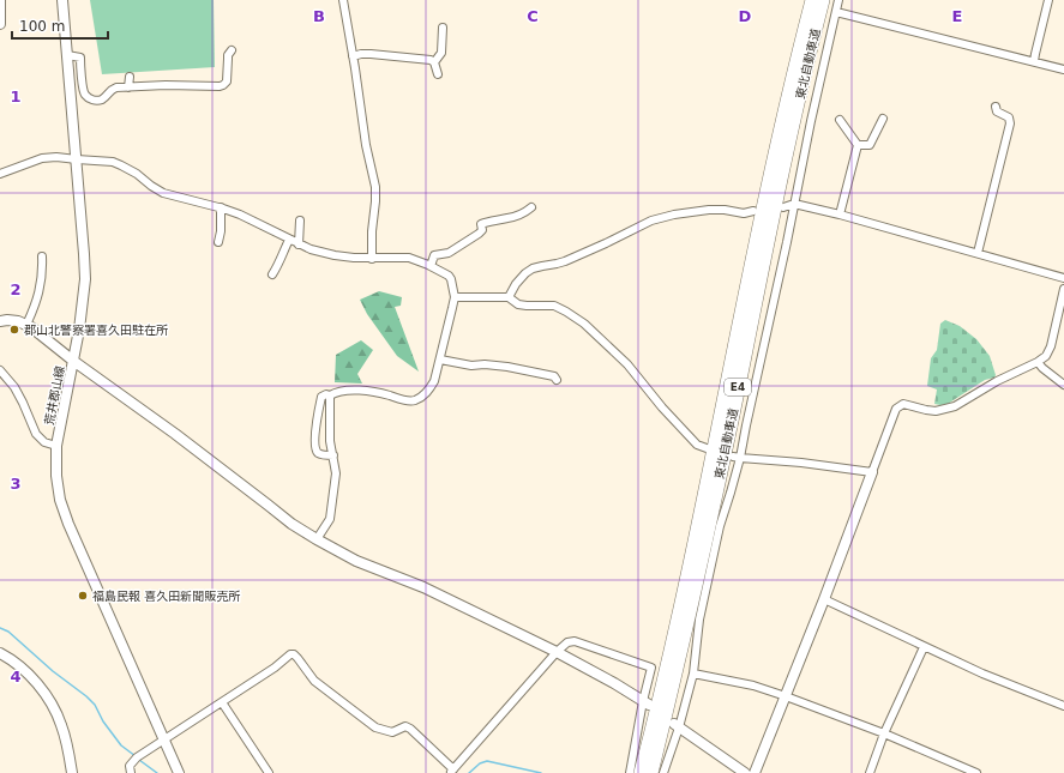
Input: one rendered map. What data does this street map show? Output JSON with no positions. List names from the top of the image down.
{
  "streets": {
    "highway": ["東北自動車道", "E4"],
    "street": ["荒井郡山線"]
  },
  "places": ["郡山北警察署喜久田駐在所", "福島民報 喜久田新聞販売所"],
  "scale_bar": "100 m",
  "grid": {
    "columns": [
      "B",
      "C",
      "D",
      "E"
    ],
    "rows": [
      "1",
      "2",
      "3",
      "4"
    ]
  }
}
